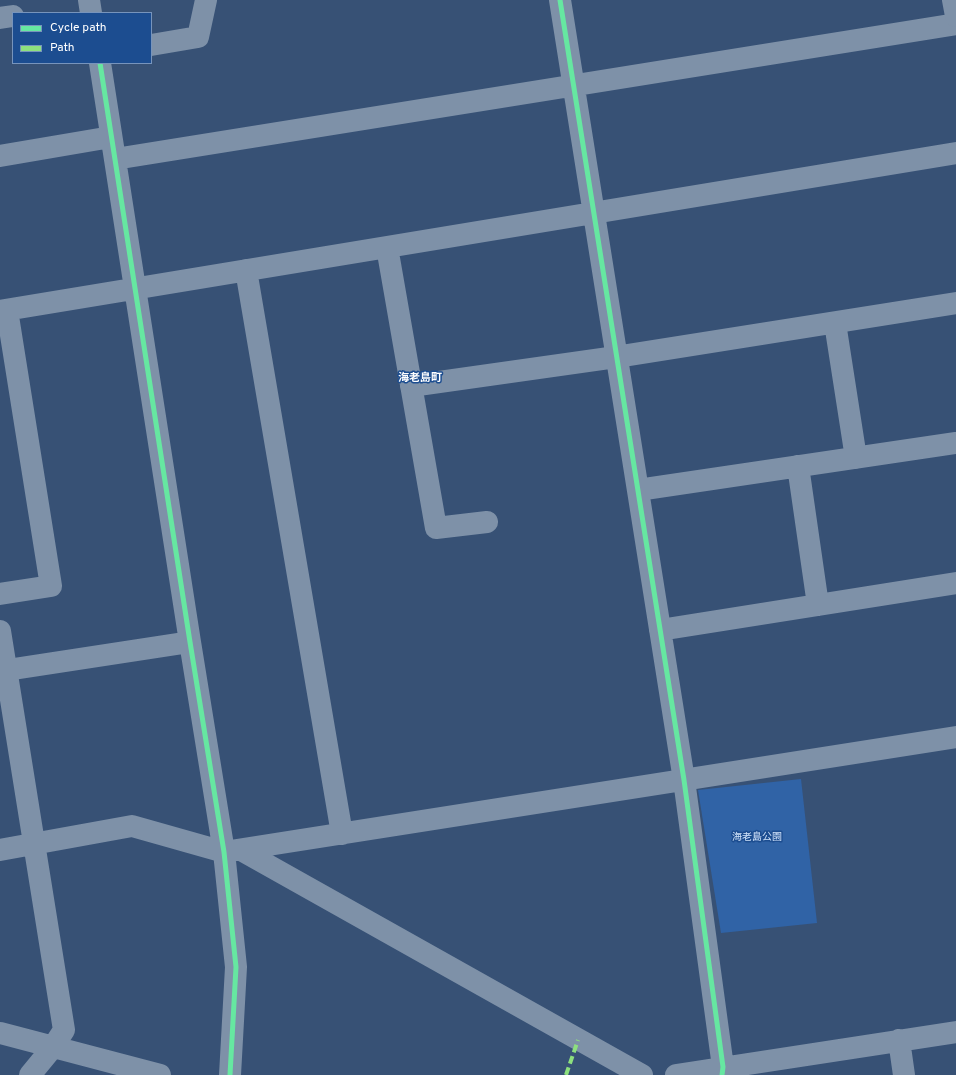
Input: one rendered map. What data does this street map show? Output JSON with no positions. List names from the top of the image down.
{
  "districts": ["海老島町"],
  "parks": ["海老島公園"],
  "legend": ["Cycle path", "Path"]
}
